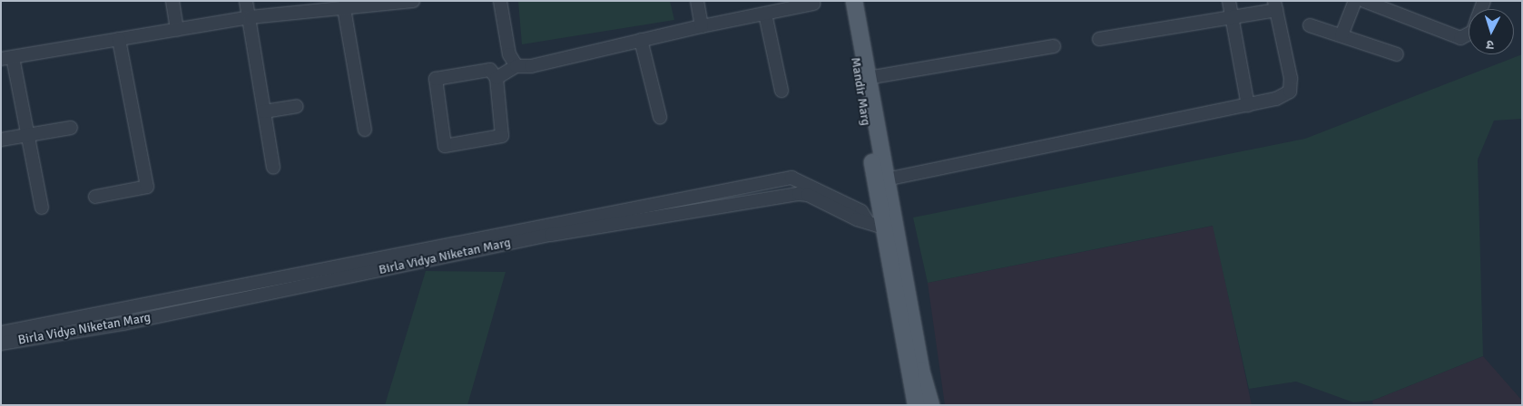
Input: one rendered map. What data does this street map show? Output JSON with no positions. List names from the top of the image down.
{
  "streets": {
    "main road": ["Mandir Marg"],
    "street": ["Birla Vidya Niketan Marg"]
  },
  "north": "bottom"
}
